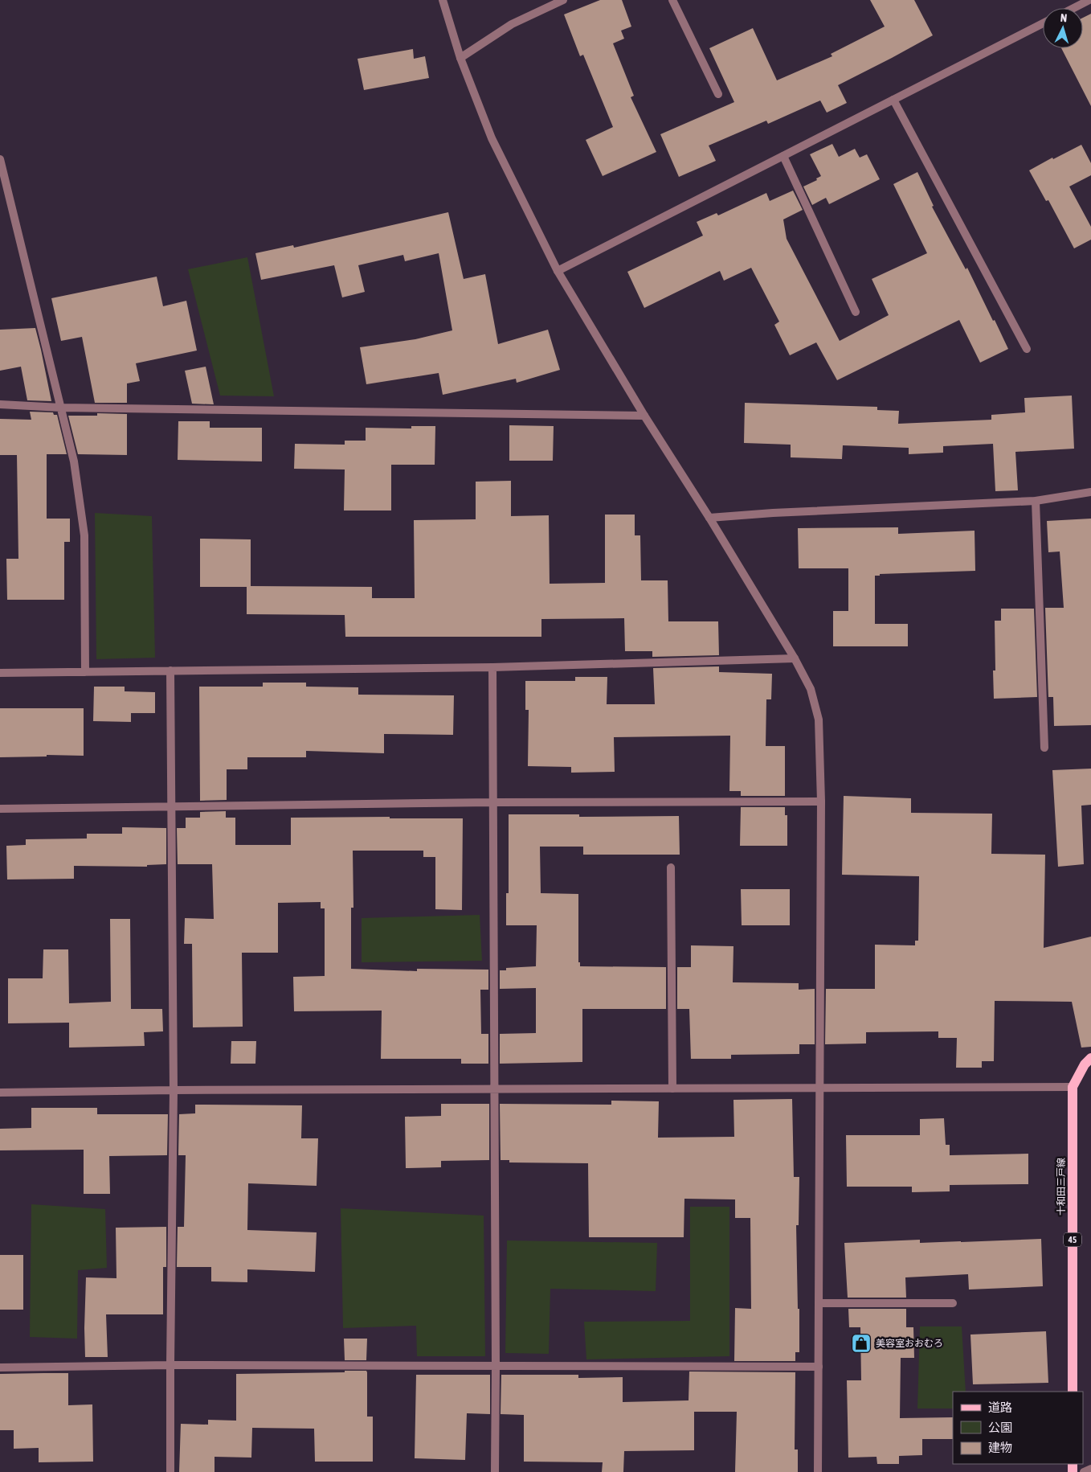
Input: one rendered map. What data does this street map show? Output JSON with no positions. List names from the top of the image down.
{
  "streets": {
    "main road": ["十和田三戸線", "45"]
  },
  "places": {
    "shop": ["美容室おおむろ"]
  },
  "legend": ["道路", "公園", "建物"],
  "north": "top"
}
